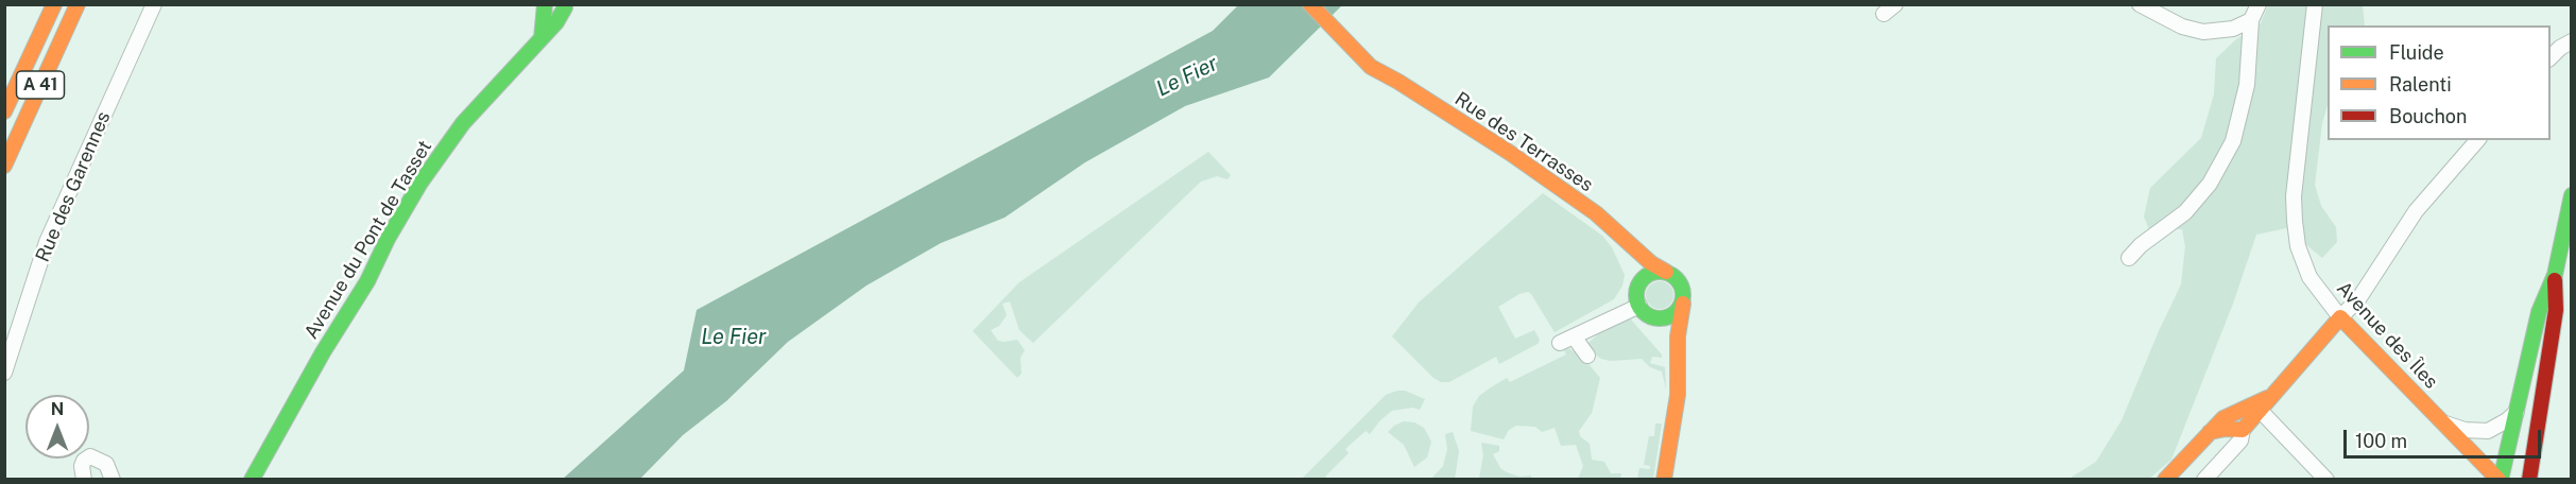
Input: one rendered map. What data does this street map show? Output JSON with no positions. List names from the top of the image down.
{
  "streets": {
    "main road": [
      "A 41",
      "Rue des Terrasses",
      "Avenue du Pont de Tasset",
      "Avenue des Îles"
    ],
    "street": ["Rue des Garennes"]
  },
  "water": ["Le Fier"],
  "legend": ["Fluide", "Ralenti", "Bouchon"],
  "scale_bar": "100 m",
  "north": "top"
}
